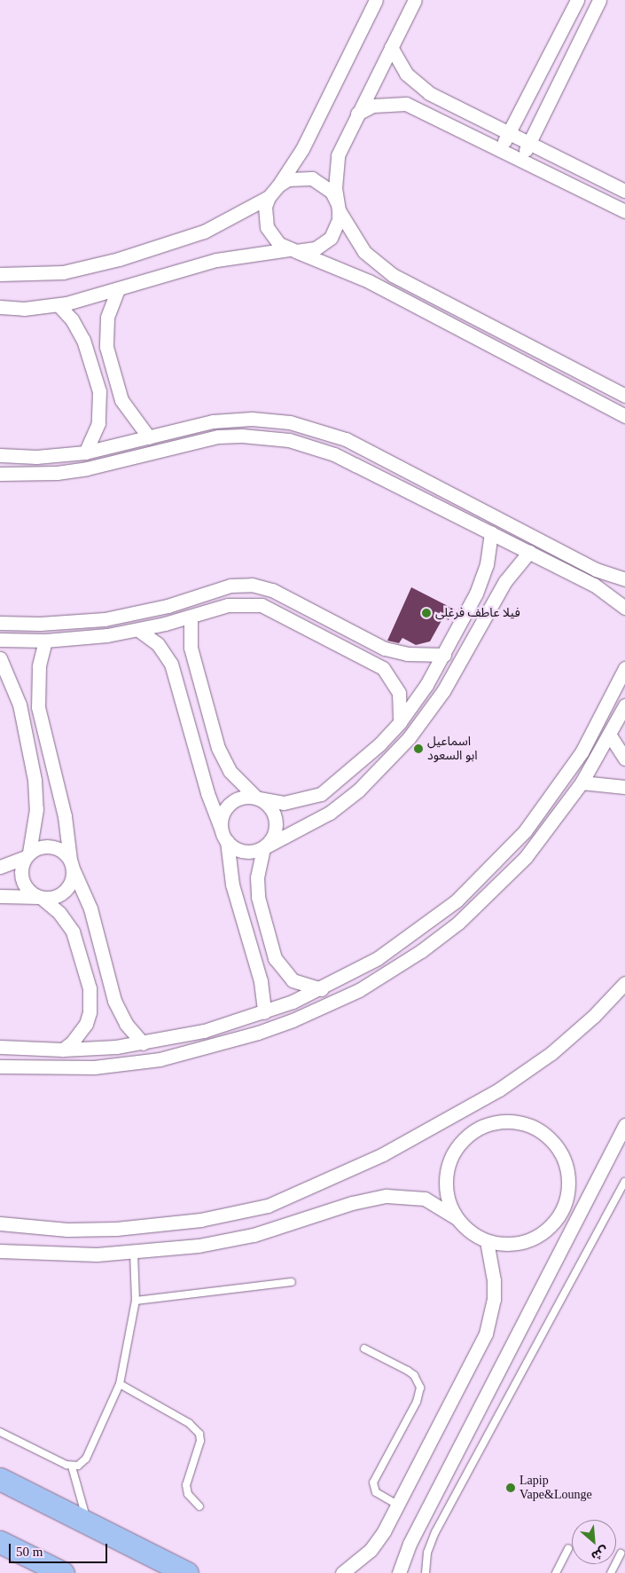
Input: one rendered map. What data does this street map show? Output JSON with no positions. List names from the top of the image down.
{
  "places": ["فيلا عاطف فرغلى", "اسماعيل ابو السعود", "Lapip Vape&Lounge"],
  "scale_bar": "50 m",
  "north": "bottom right"
}
